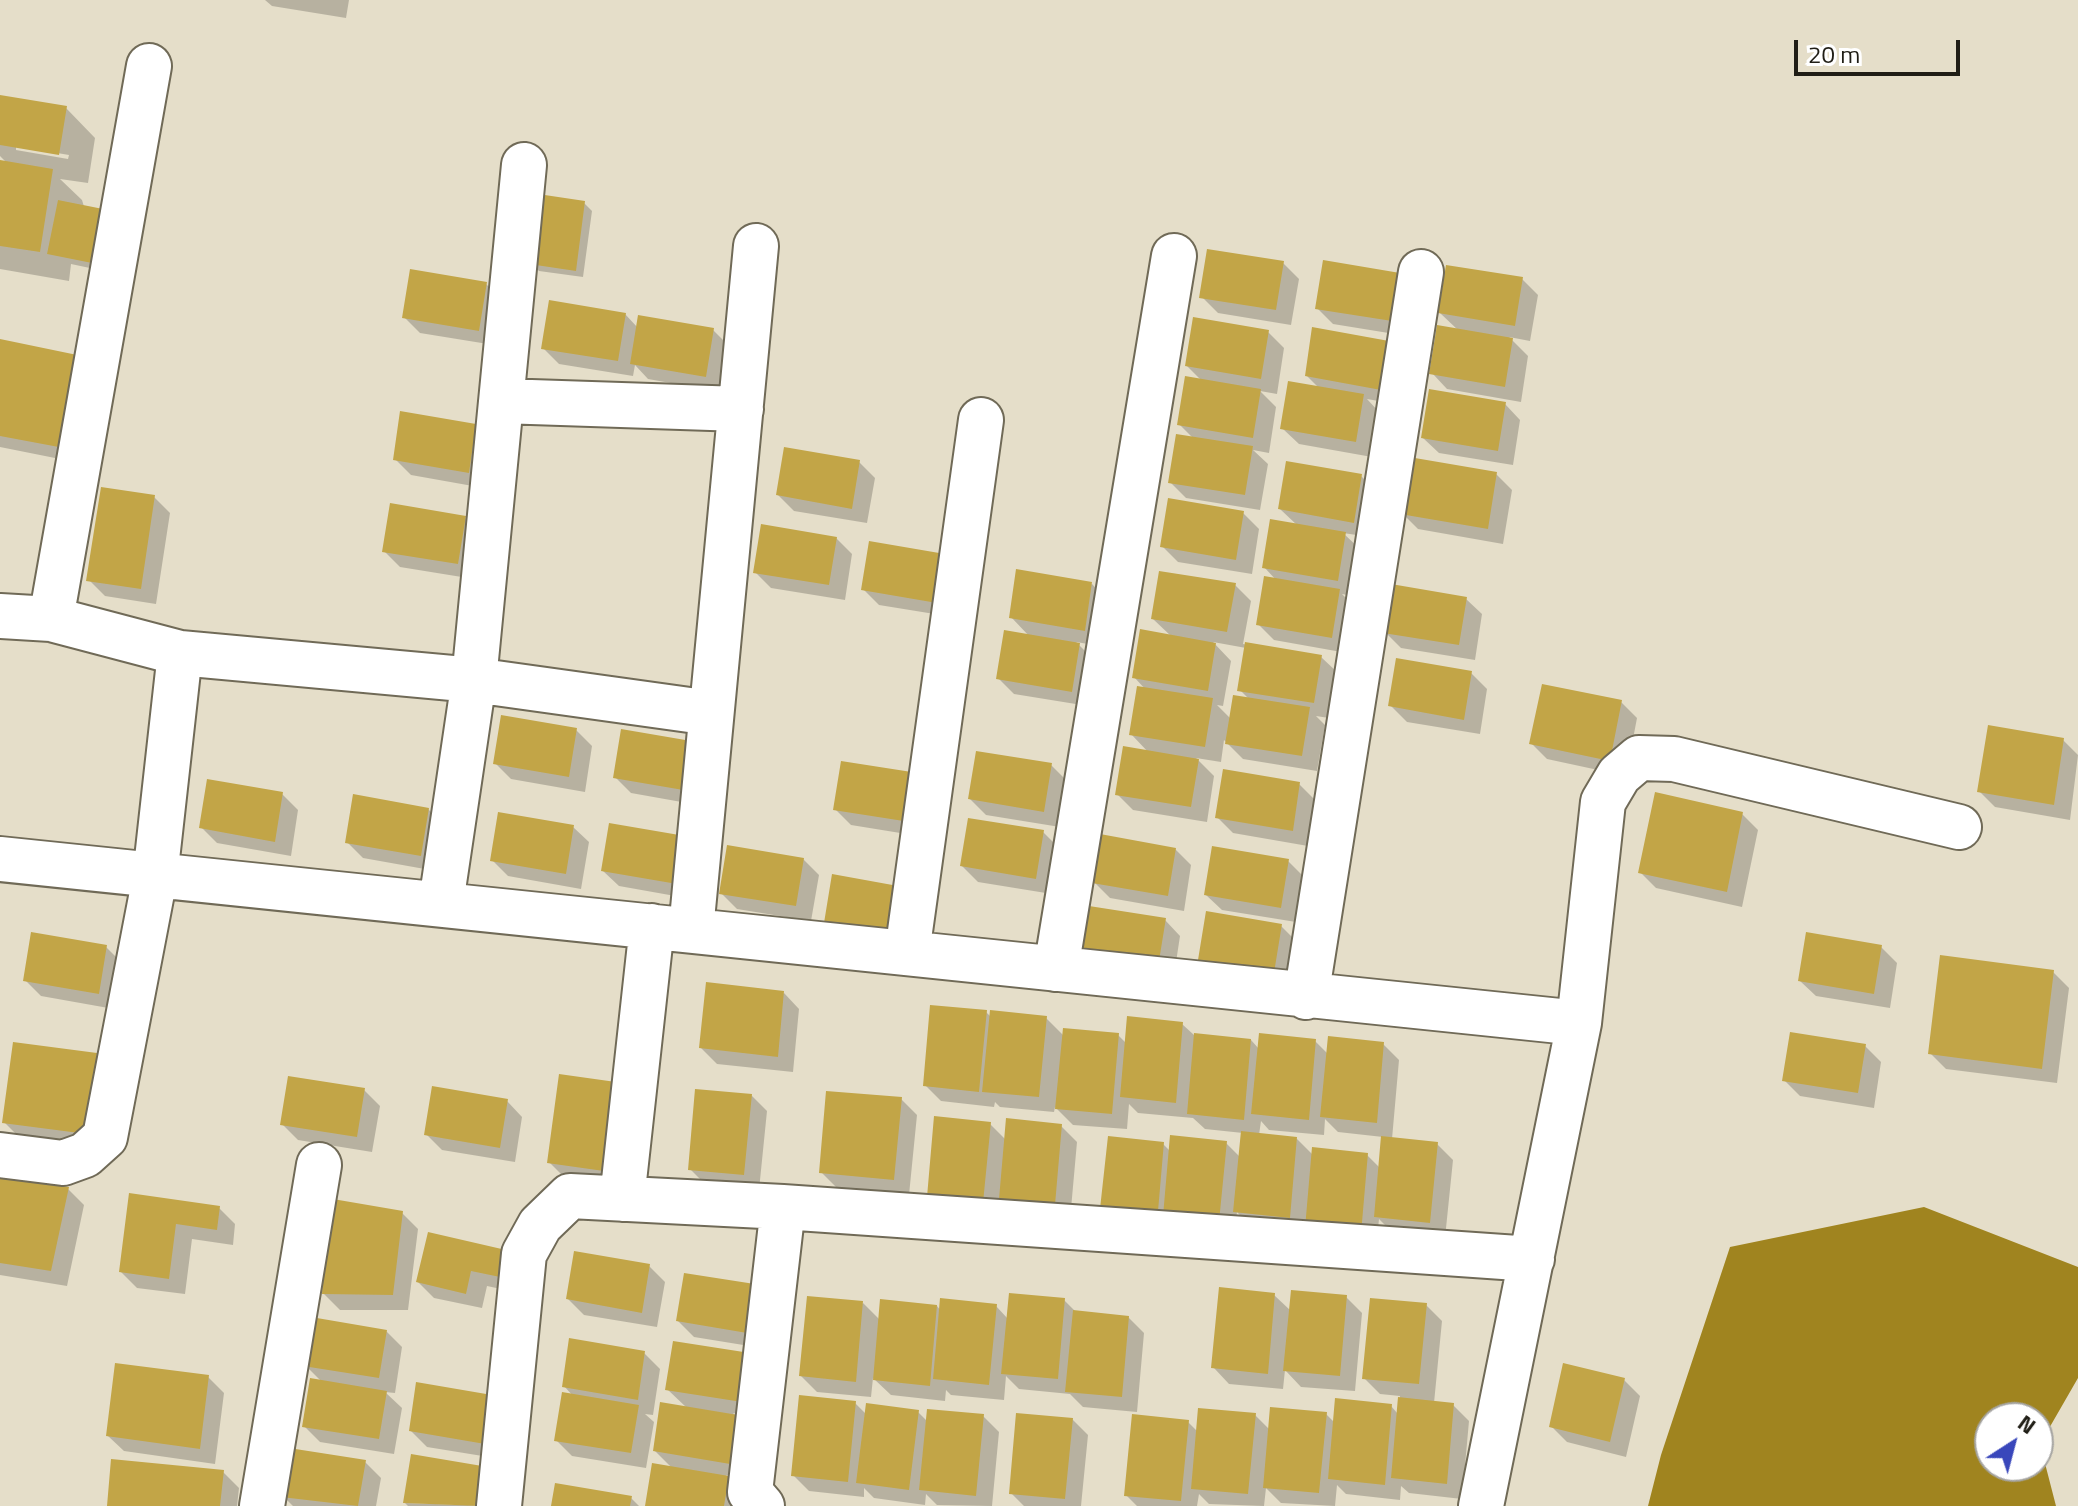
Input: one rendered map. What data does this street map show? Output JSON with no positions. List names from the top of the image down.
{
  "scale_bar": "20 m",
  "north": "top right"
}
